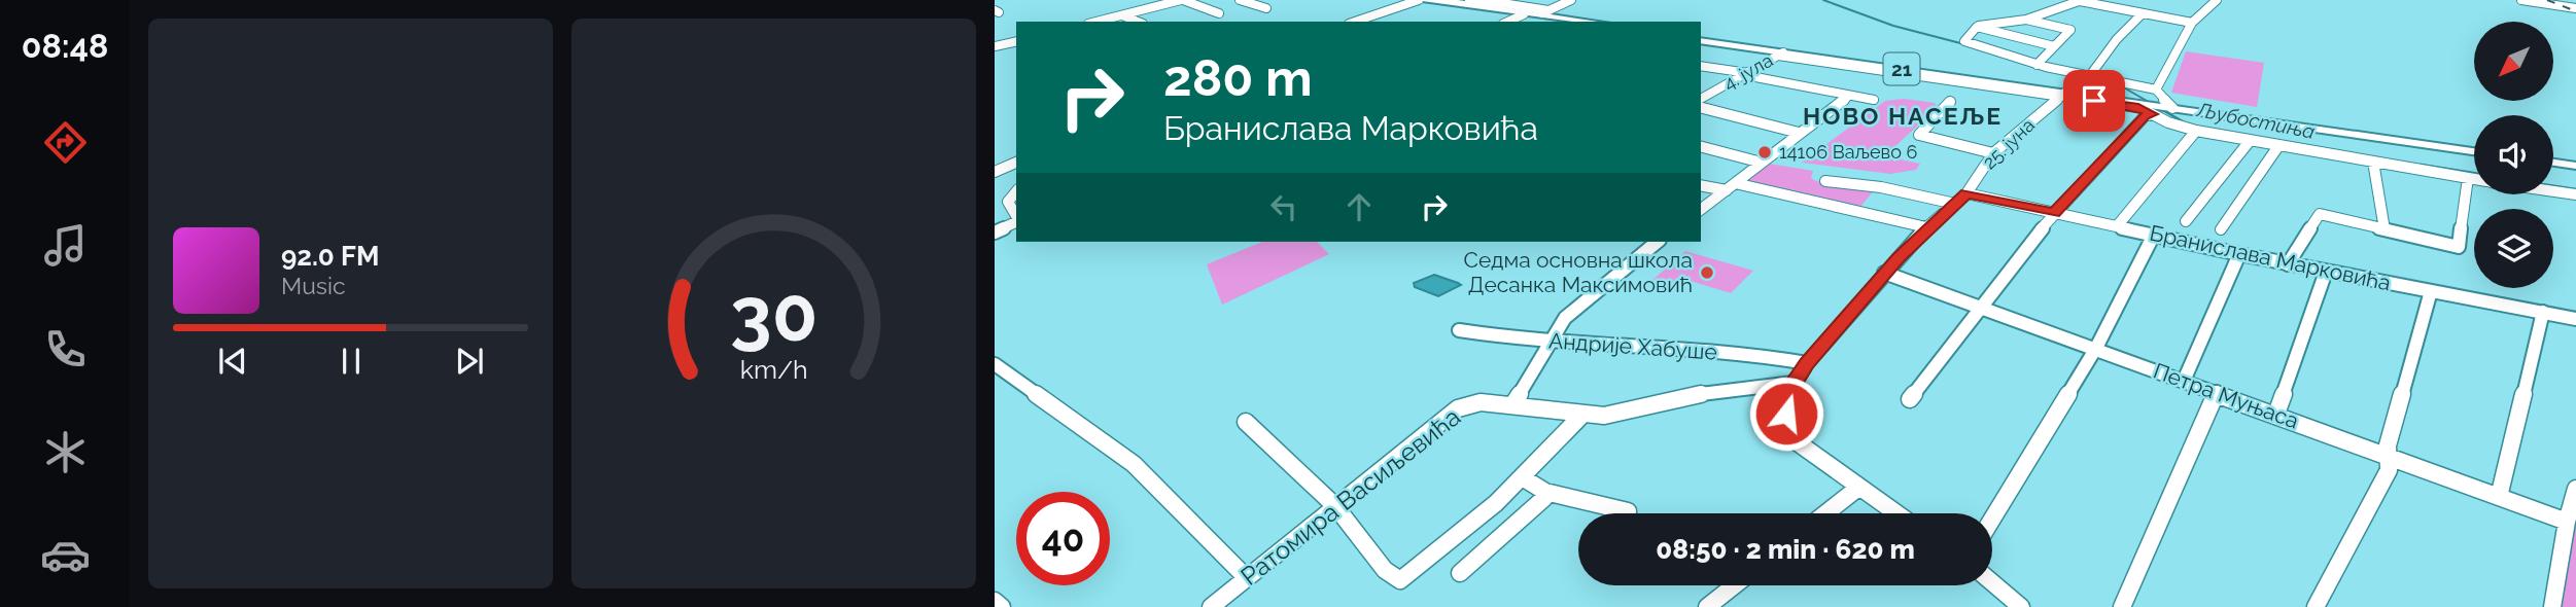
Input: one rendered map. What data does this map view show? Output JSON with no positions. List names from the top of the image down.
{
  "streets": {
    "main road": ["21"],
    "street": [
      "4. јула",
      "25. јуна",
      "Бранислава Марковића",
      "Андрије Хабуше",
      "Петра Муњаса",
      "Ратомира Васиљевића"
    ]
  },
  "crossings": [
    ["21", "4. јула"],
    ["21", "25. јуна"],
    ["25. јуна", "Бранислава Марковића"],
    ["25. јуна", "Андрије Хабуше"],
    ["25. јуна", "Петра Муњаса"],
    ["25. јуна", "Ратомира Васиљевића"]
  ],
  "districts": ["НОВО НАСЕЉЕ"],
  "water": ["Љубостиња"],
  "places": ["14106 Ваљево 6", "Седма основна школа Десанка Максимовић"],
  "north": "bottom left",
  "page": {
    "tabs": "08:48",
    "turn": ["280 m", "Бранислава Марковића"],
    "song": ["92.0 FM", "Music"],
    "limit": "40",
    "trip": "08:50 · 2 min · 620 m",
    "gauge": ["30", "km/h"]
  }
}
